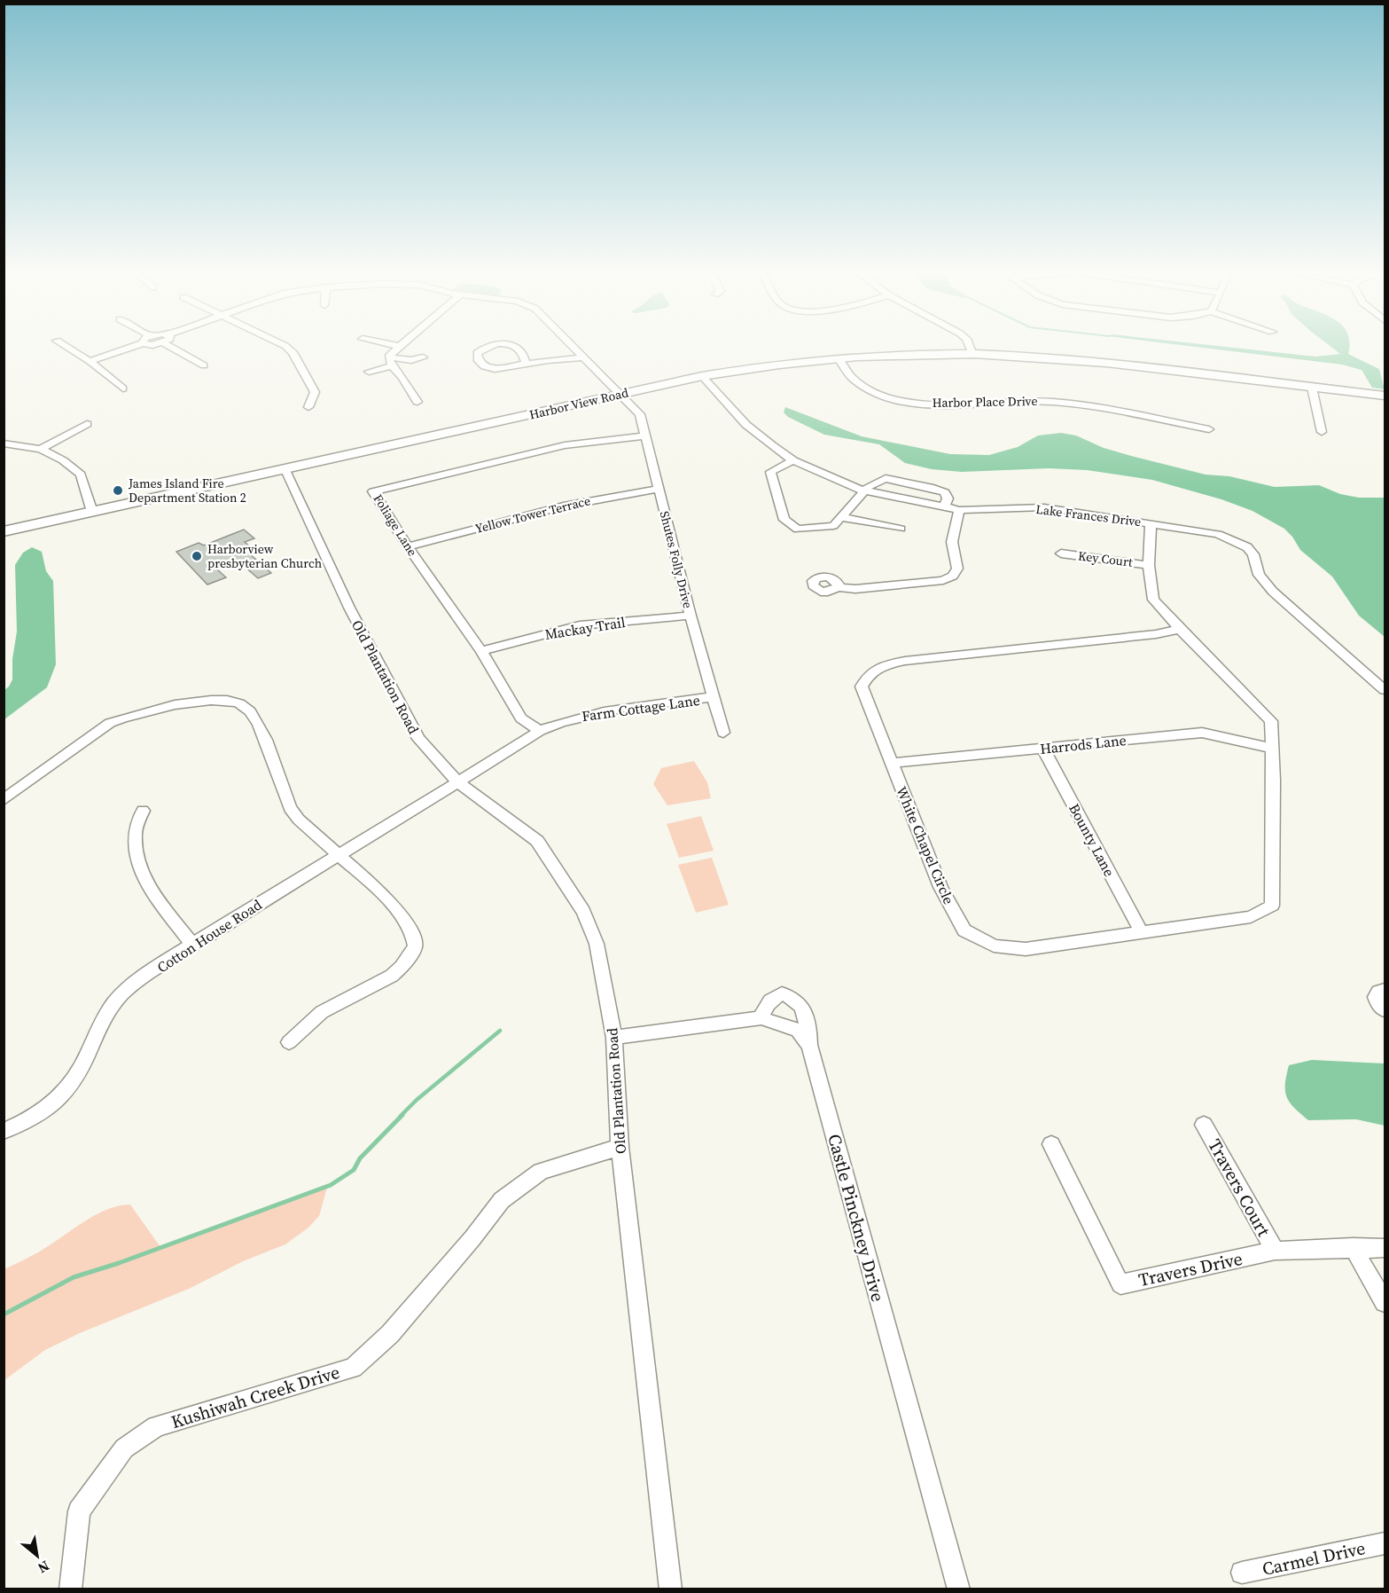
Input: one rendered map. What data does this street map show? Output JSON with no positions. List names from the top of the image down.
{
  "streets": {
    "main road": ["Harbor View Road"],
    "street": [
      "Harbor Place Drive",
      "Yellow Tower Terrace",
      "Lake Frances Drive",
      "Foliage Lane",
      "Key Court",
      "Shutes Folly Drive",
      "Mackay Trail",
      "Old Plantation Road",
      "Farm Cottage Lane",
      "Harrods Lane",
      "Bounty Lane",
      "White Chapel Circle",
      "Cotton House Road",
      "Travers Court",
      "Castle Pinckney Drive",
      "Travers Drive",
      "Kushiwah Creek Drive",
      "Carmel Drive"
    ]
  },
  "crossings": [
    ["Harbor Place Drive", "Harbor View Road"],
    ["Harbor View Road", "Lake Frances Drive"],
    ["Harbor View Road", "Shutes Folly Drive"],
    ["Harbor View Road", "Old Plantation Road"],
    ["Yellow Tower Terrace", "Foliage Lane"],
    ["Yellow Tower Terrace", "Shutes Folly Drive"],
    ["Lake Frances Drive", "White Chapel Circle"],
    ["Foliage Lane", "Shutes Folly Drive"],
    ["Foliage Lane", "Mackay Trail"],
    ["Foliage Lane", "Farm Cottage Lane"],
    ["Key Court", "White Chapel Circle"],
    ["Shutes Folly Drive", "Mackay Trail"],
    ["Shutes Folly Drive", "Farm Cottage Lane"],
    ["Old Plantation Road", "Farm Cottage Lane"],
    ["Old Plantation Road", "Cotton House Road"],
    ["Old Plantation Road", "Castle Pinckney Drive"],
    ["Old Plantation Road", "Kushiwah Creek Drive"],
    ["Farm Cottage Lane", "Cotton House Road"],
    ["Harrods Lane", "Bounty Lane"],
    ["Harrods Lane", "White Chapel Circle"],
    ["Bounty Lane", "White Chapel Circle"],
    ["Travers Court", "Travers Drive"]
  ],
  "places": ["James Island Fire Department Station 2", "Harborview presbyterian Church"],
  "north": "bottom right"
}
